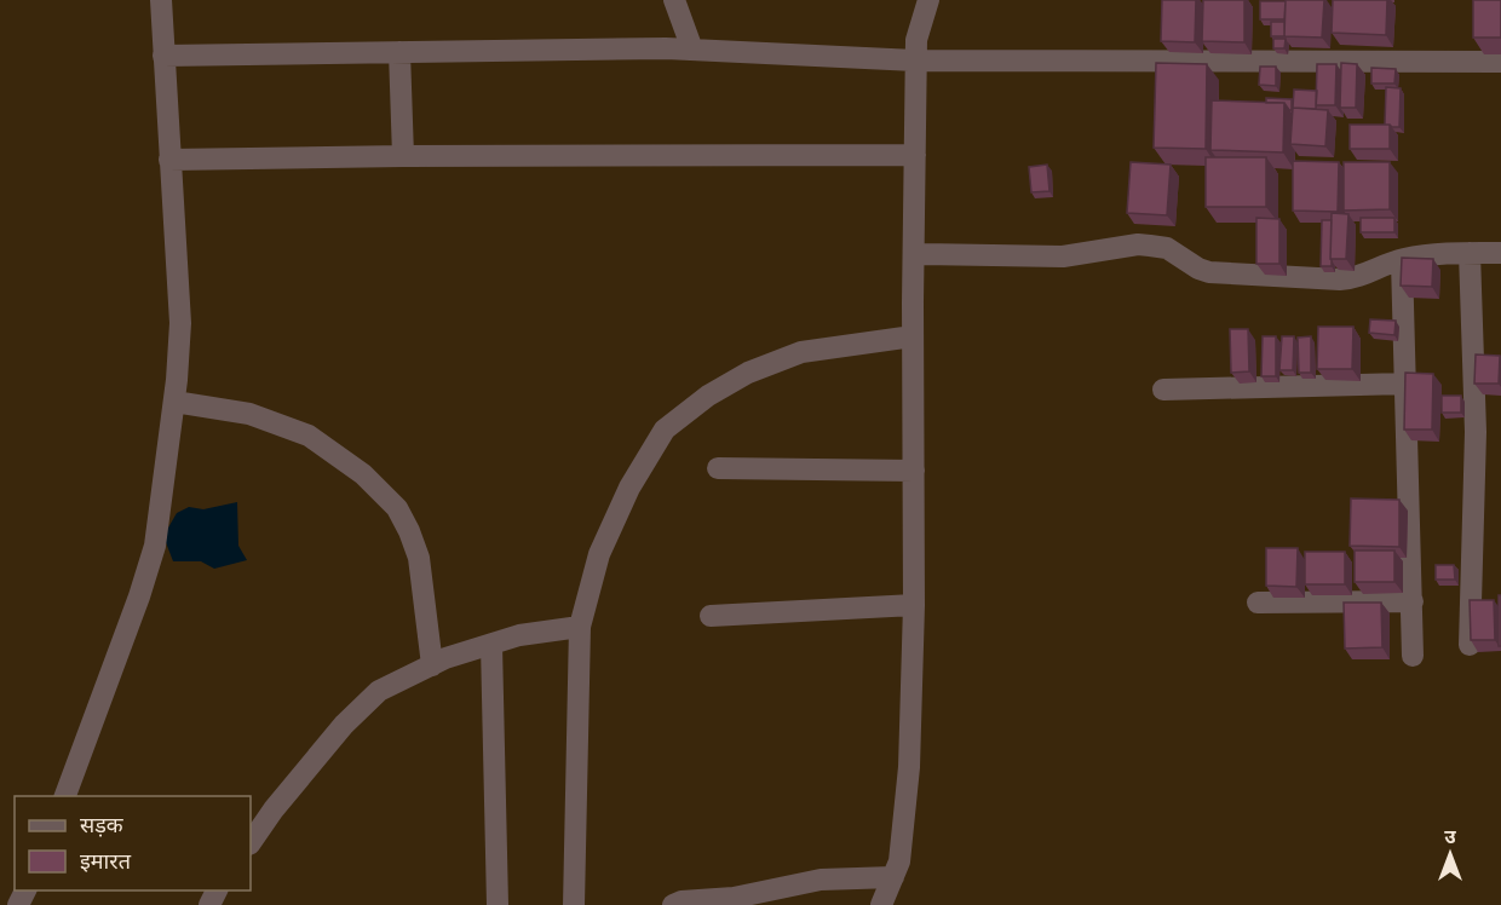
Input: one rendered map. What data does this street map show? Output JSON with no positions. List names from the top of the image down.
{
  "legend": ["सड़क", "इमारत"],
  "north": "top"
}
